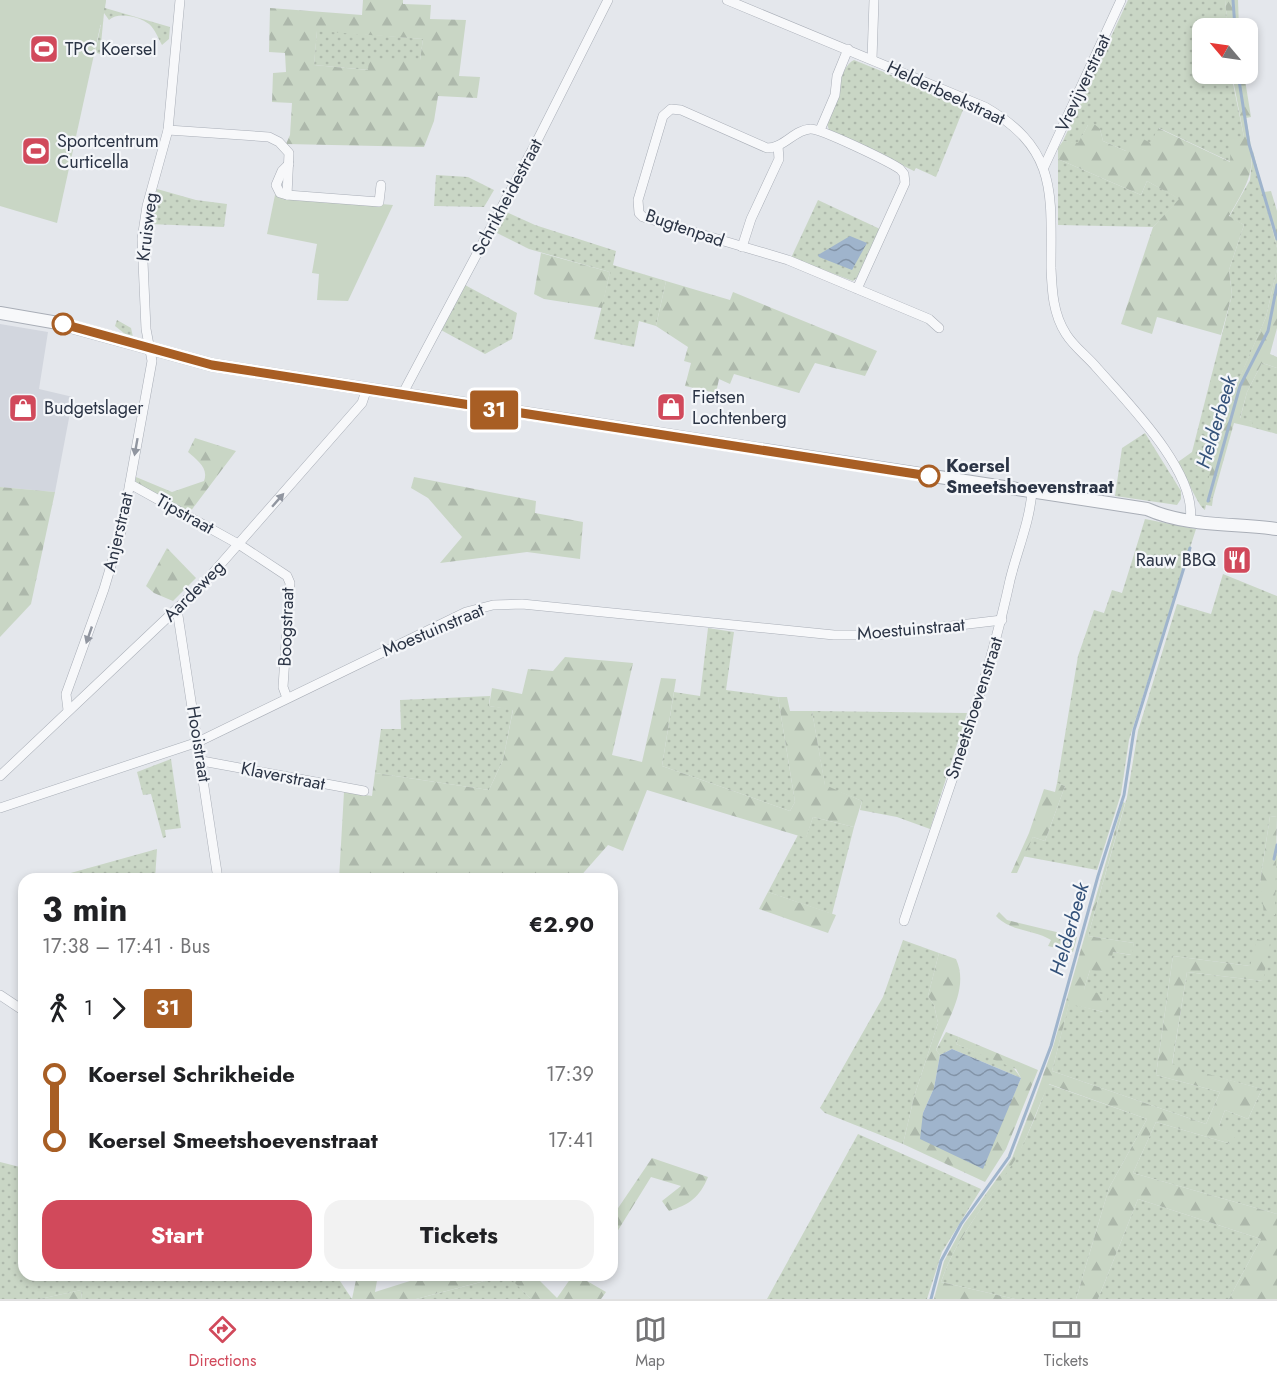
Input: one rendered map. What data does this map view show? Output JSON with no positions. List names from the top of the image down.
{
  "streets": {
    "street": [
      "Vrevijverstraat",
      "Helderbeekstraat",
      "Schrikheidestraat",
      "Kruisweg",
      "Bugtenpad",
      "Tipstraat",
      "Anjerstraat",
      "Aardeweg",
      "Boogstraat",
      "Moestuinstraat",
      "Smeetshoevenstraat",
      "Hooistraat",
      "Klaverstraat"
    ]
  },
  "crossings": [
    ["Vrevijverstraat", "Helderbeekstraat"],
    ["Kruisweg", "Anjerstraat"],
    ["Tipstraat", "Anjerstraat"],
    ["Tipstraat", "Aardeweg"],
    ["Tipstraat", "Boogstraat"],
    ["Anjerstraat", "Aardeweg"],
    ["Aardeweg", "Boogstraat"],
    ["Aardeweg", "Hooistraat"],
    ["Boogstraat", "Moestuinstraat"],
    ["Moestuinstraat", "Smeetshoevenstraat"],
    ["Moestuinstraat", "Hooistraat"],
    ["Hooistraat", "Klaverstraat"]
  ],
  "one_way": ["Anjerstraat", "Aardeweg"],
  "water": ["Helderbeek"],
  "places": {
    "sports": ["TPC Koersel", "Sportcentrum Curticella"],
    "shop": ["Fietsen Lochtenberg", "Budgetslager"],
    "other": ["Koersel Smeetshoevenstraat"],
    "restaurant": ["Rauw BBQ"]
  },
  "lines": ["bus line 31"],
  "north": "top left",
  "page": {
    "on_map": "31",
    "heading": ["3 min", "17:38 – 17:41 · Bus", "€2.90"],
    "legs": ["1", "31"],
    "list": [
      {
        "name": "Koersel Schrikheide",
        "value": "17:39"
      },
      {
        "name": "Koersel Smeetshoevenstraat",
        "value": "17:41"
      }
    ],
    "buttons": ["Start", "Tickets"],
    "tabs": ["Directions", "Map", "Tickets"]
  }
}
